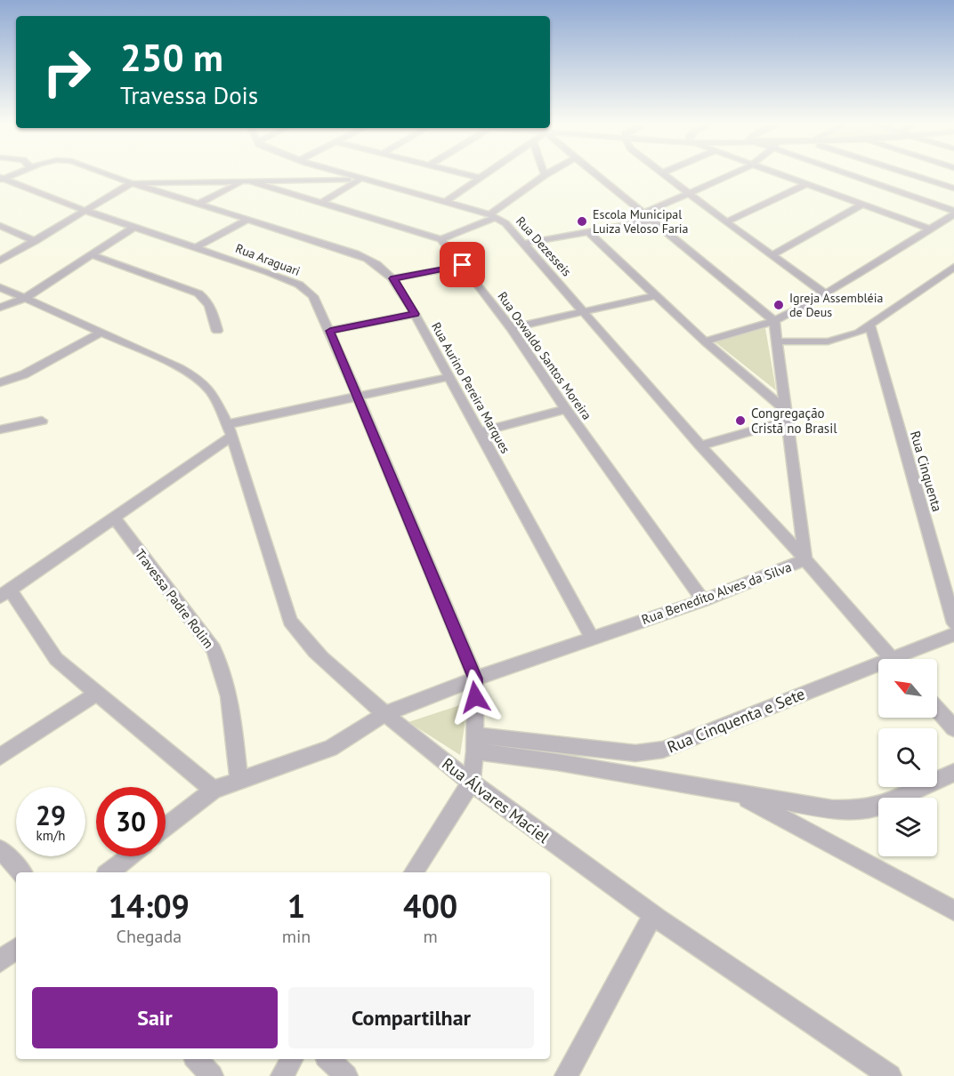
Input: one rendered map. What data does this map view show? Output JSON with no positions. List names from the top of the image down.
{
  "streets": {
    "street": [
      "Rua Dezesseis",
      "Rua Araguari",
      "Rua Oswaldo Santos Moreira",
      "Rua Aurino Pereira Marques",
      "Rua Cinquenta",
      "Rua Benedito Alves da Silva",
      "Travessa Padre Rolim",
      "Rua Cinquenta e Sete",
      "Rua Álvares Maciel"
    ]
  },
  "crossings": [
    ["Rua Dezesseis", "Rua Benedito Alves da Silva"],
    ["Rua Araguari", "Rua Benedito Alves da Silva"],
    ["Rua Oswaldo Santos Moreira", "Rua Benedito Alves da Silva"],
    ["Rua Aurino Pereira Marques", "Rua Benedito Alves da Silva"],
    ["Rua Benedito Alves da Silva", "Travessa Padre Rolim"],
    ["Rua Benedito Alves da Silva", "Rua Álvares Maciel"]
  ],
  "places": ["Escola Municipal Luiza Veloso Faria", "Igreja Assembléia de Deus", "Congregação Cristã no Brasil"],
  "north": "top left",
  "page": {
    "turn": ["250 m", "Travessa Dois"],
    "speed": "29 km/h",
    "limit": "30",
    "eta": [
      "14:09",
      "Chegada",
      "1",
      "min",
      "400",
      "m"
    ],
    "buttons": ["Sair", "Compartilhar"]
  }
}
